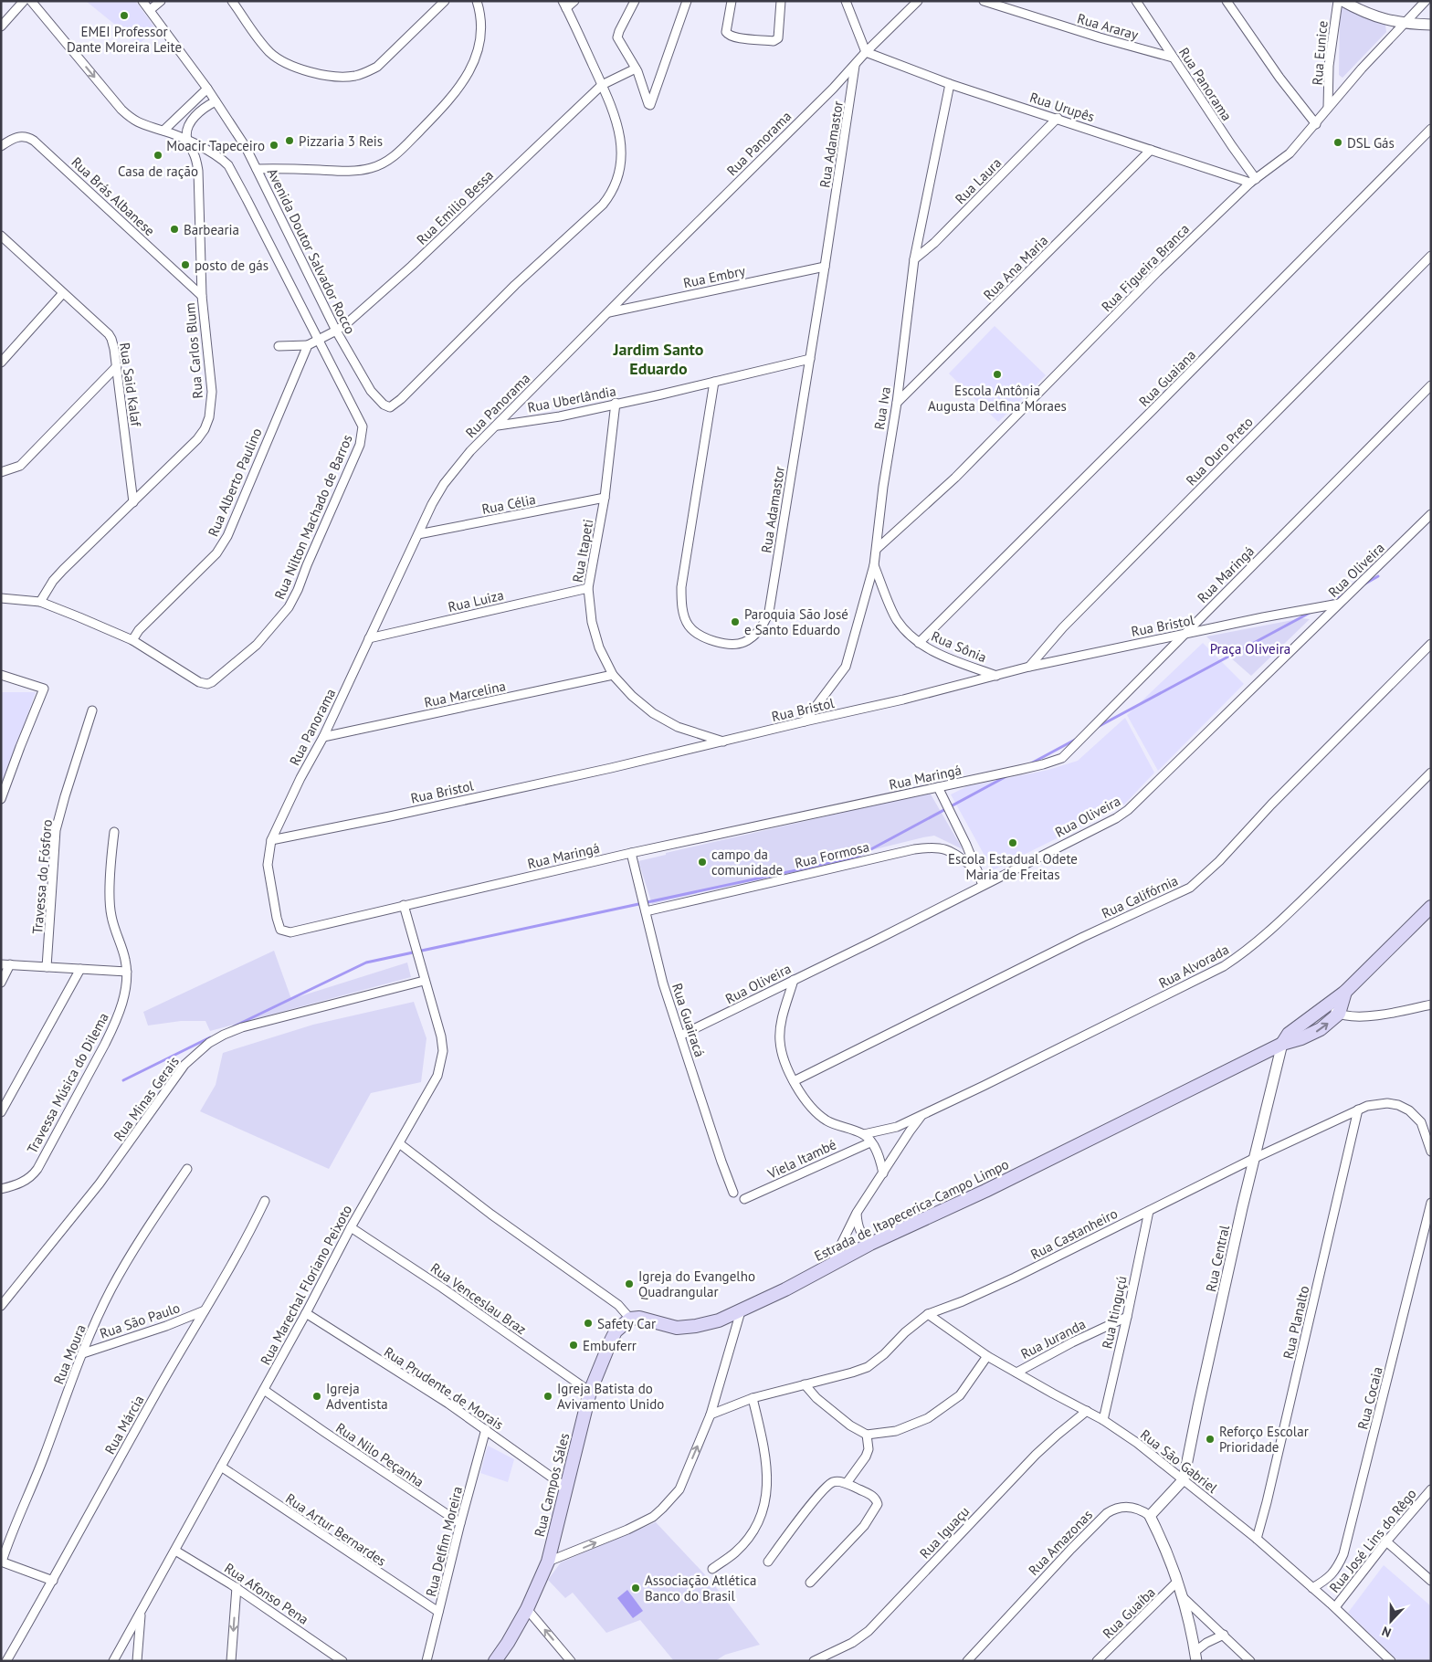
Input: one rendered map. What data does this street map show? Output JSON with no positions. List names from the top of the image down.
{
  "streets": {
    "main road": ["Estrada de Itapecerica-Campo Limpo", "Rua Campos Sáles"],
    "street": [
      "Rua Araray",
      "Rua Eunice",
      "Rua Panorama",
      "Rua Urupês",
      "Rua Adamastor",
      "Rua Laura",
      "Rua Brás Albanese",
      "Rua Emilio Bessa",
      "Avenida Doutor Salvador Rocco",
      "Rua Ana Maria",
      "Rua Figueira Branca",
      "Rua Embry",
      "Rua Carlos Blum",
      "Rua Guaiana",
      "Rua Said Kalaf",
      "Rua Uberlândia",
      "Rua Iva",
      "Rua Ouro Preto",
      "Rua Alberto Paulino",
      "Rua Célia",
      "Rua Nilton Machado de Barros",
      "Rua Itapeti",
      "Rua Oliveira",
      "Rua Maringá",
      "Rua Luiza",
      "Rua Bristol",
      "Rua Sônia",
      "Rua Marcelina",
      "Rua Formosa",
      "Travessa do Fósforo",
      "Rua Califórnia",
      "Rua Alvorada",
      "Rua Guairacá",
      "Travessa Música do Dilema",
      "Rua Minas Gerais",
      "Viela Itambé",
      "Rua Castanheiro",
      "Rua Central",
      "Rua Marechal Floriano Peixoto",
      "Rua Venceslau Braz",
      "Rua Itinguçú",
      "Rua São Paulo",
      "Rua Planalto",
      "Rua Juranda",
      "Rua Moura",
      "Rua Prudente de Morais",
      "Rua Cocaia",
      "Rua Márcia",
      "Rua Nilo Peçanha",
      "Rua São Gabriel",
      "Rua Artur Bernardes",
      "Rua Iguaçu",
      "Rua José Lins do Rêgo",
      "Rua Delfim Moreira",
      "Rua Amazonas",
      "Rua Afonso Pena",
      "Rua Guaíba"
    ]
  },
  "crossings": [
    ["Rua Araray", "Rua Panorama"],
    ["Rua Eunice", "Rua Figueira Branca"],
    ["Rua Panorama", "Rua Urupês"],
    ["Rua Panorama", "Rua Adamastor"],
    ["Rua Panorama", "Rua Figueira Branca"],
    ["Rua Panorama", "Rua Embry"],
    ["Rua Panorama", "Rua Uberlândia"],
    ["Rua Panorama", "Rua Célia"],
    ["Rua Panorama", "Rua Maringá"],
    ["Rua Panorama", "Rua Luiza"],
    ["Rua Panorama", "Rua Bristol"],
    ["Rua Panorama", "Rua Marcelina"],
    ["Rua Urupês", "Rua Laura"],
    ["Rua Urupês", "Rua Ana Maria"],
    ["Rua Urupês", "Rua Figueira Branca"],
    ["Rua Urupês", "Rua Iva"],
    ["Rua Adamastor", "Rua Embry"],
    ["Rua Adamastor", "Rua Uberlândia"],
    ["Rua Laura", "Rua Iva"],
    ["Rua Brás Albanese", "Rua Carlos Blum"],
    ["Rua Emilio Bessa", "Avenida Doutor Salvador Rocco"],
    ["Rua Emilio Bessa", "Rua Nilton Machado de Barros"],
    ["Rua Ana Maria", "Rua Iva"],
    ["Rua Figueira Branca", "Rua Iva"],
    ["Rua Carlos Blum", "Rua Said Kalaf"],
    ["Rua Carlos Blum", "Rua Nilton Machado de Barros"],
    ["Rua Guaiana", "Rua Sônia"],
    ["Rua Uberlândia", "Rua Itapeti"],
    ["Rua Iva", "Rua Bristol"],
    ["Rua Iva", "Rua Sônia"],
    ["Rua Ouro Preto", "Rua Bristol"],
    ["Rua Alberto Paulino", "Rua Nilton Machado de Barros"],
    ["Rua Célia", "Rua Itapeti"],
    ["Rua Itapeti", "Rua Luiza"],
    ["Rua Itapeti", "Rua Bristol"],
    ["Rua Itapeti", "Rua Marcelina"],
    ["Rua Oliveira", "Rua Bristol"],
    ["Rua Oliveira", "Rua Guairacá"],
    ["Rua Maringá", "Rua Bristol"],
    ["Rua Maringá", "Rua Guairacá"],
    ["Rua Maringá", "Rua Marechal Floriano Peixoto"],
    ["Rua Bristol", "Rua Sônia"],
    ["Rua Formosa", "Rua Guairacá"],
    ["Rua Alvorada", "Estrada de Itapecerica-Campo Limpo"],
    ["Rua Minas Gerais", "Rua Marechal Floriano Peixoto"],
    ["Estrada de Itapecerica-Campo Limpo", "Rua Central"],
    ["Estrada de Itapecerica-Campo Limpo", "Rua Campos Sáles"],
    ["Rua Castanheiro", "Rua Central"],
    ["Rua Castanheiro", "Rua Itinguçú"],
    ["Rua Castanheiro", "Rua Planalto"],
    ["Rua Castanheiro", "Rua São Gabriel"],
    ["Rua Central", "Rua São Gabriel"],
    ["Rua Marechal Floriano Peixoto", "Rua Venceslau Braz"],
    ["Rua Marechal Floriano Peixoto", "Rua Prudente de Morais"],
    ["Rua Marechal Floriano Peixoto", "Rua Nilo Peçanha"],
    ["Rua Marechal Floriano Peixoto", "Rua Artur Bernardes"],
    ["Rua Marechal Floriano Peixoto", "Rua Afonso Pena"],
    ["Rua Venceslau Braz", "Rua Campos Sáles"],
    ["Rua Itinguçú", "Rua Juranda"],
    ["Rua Itinguçú", "Rua São Gabriel"],
    ["Rua São Paulo", "Rua Moura"],
    ["Rua São Paulo", "Rua Márcia"],
    ["Rua Planalto", "Rua São Gabriel"],
    ["Rua Juranda", "Rua São Gabriel"],
    ["Rua Prudente de Morais", "Rua Campos Sáles"],
    ["Rua Prudente de Morais", "Rua Delfim Moreira"],
    ["Rua Cocaia", "Rua São Gabriel"],
    ["Rua Nilo Peçanha", "Rua Delfim Moreira"],
    ["Rua São Gabriel", "Rua Iguaçu"],
    ["Rua São Gabriel", "Rua José Lins do Rêgo"],
    ["Rua Artur Bernardes", "Rua Delfim Moreira"]
  ],
  "districts": ["Jardim Santo Eduardo"],
  "parks": ["Praça Oliveira"],
  "places": [
    "EMEI Professor Dante Moreira Leite",
    "Pizzaria 3 Reis",
    "DSL Gás",
    "Moacir Tapeceiro",
    "Casa de ração",
    "Barbearia",
    "posto de gás",
    "Escola Antônia Augusta Delfina Moraes",
    "Paroquia São José e Santo Eduardo",
    "Escola Estadual Odete Maria de Freitas",
    "campo da comunidade",
    "Igreja do Evangelho Quadrangular",
    "Safety Car",
    "Embuferr",
    "Igreja Adventista",
    "Igreja Batista do Avivamento Unido",
    "Reforço Escolar Prioridade",
    "Associação Atlética Banco do Brasil"
  ],
  "north": "bottom"
}
